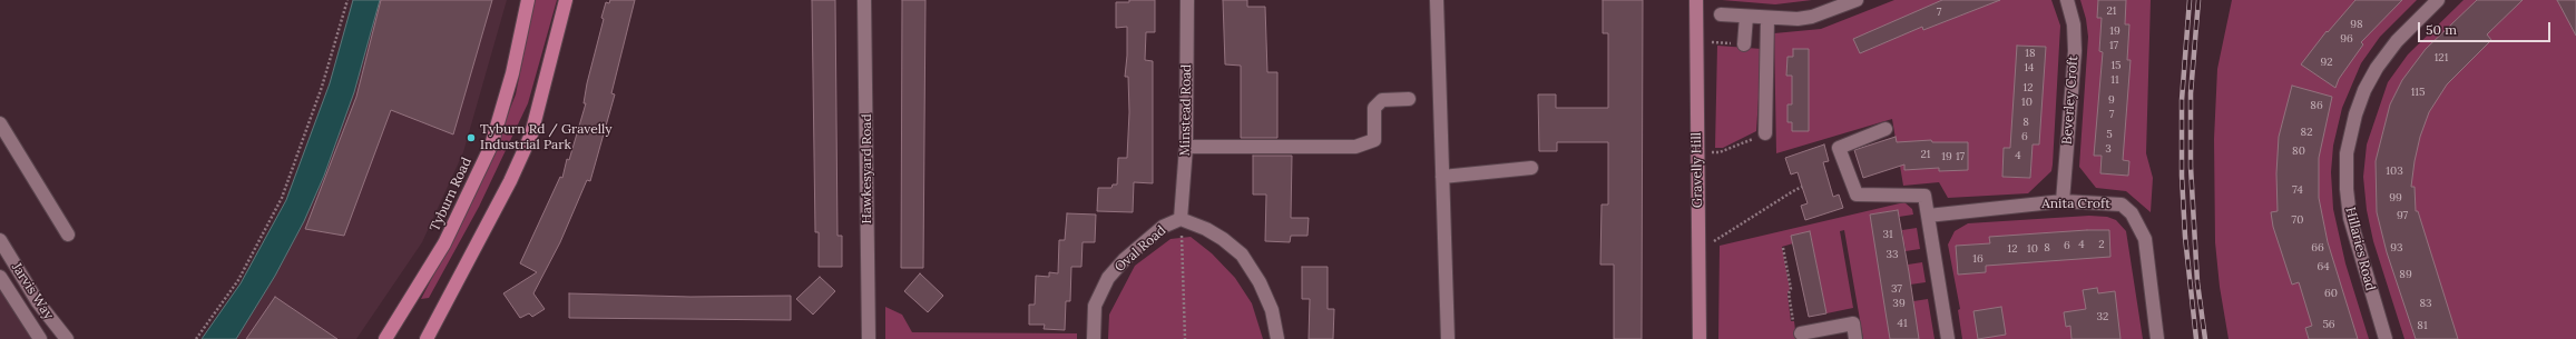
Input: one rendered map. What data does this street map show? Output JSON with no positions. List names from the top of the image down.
{
  "streets": {
    "highway": ["Tyburn Road"],
    "main road": ["Gravelly Hill"],
    "street": [
      "Beverley Croft",
      "Minstead Road",
      "Hawkesyard Road",
      "Anita Croft",
      "Oval Road",
      "Hillaries Road",
      "Jarvis Way"
    ]
  },
  "crossings": [
    ["Beverley Croft", "Anita Croft"],
    ["Minstead Road", "Oval Road"]
  ],
  "places": ["Tyburn Rd / Gravelly Industrial Park"],
  "house_numbers": [
    "21",
    "7",
    "98",
    "19",
    "96",
    "17",
    "18",
    "121",
    "92",
    "15",
    "14",
    "11",
    "12",
    "115",
    "9",
    "10",
    "86",
    "7",
    "8",
    "82",
    "5",
    "6",
    "3",
    "80",
    "21",
    "4",
    "19",
    "17",
    "103",
    "74",
    "99",
    "97",
    "70",
    "31",
    "4",
    "2",
    "6",
    "8",
    "66",
    "93",
    "12",
    "10",
    "33",
    "16",
    "64",
    "89",
    "37",
    "60",
    "39",
    "83",
    "32",
    "41",
    "56",
    "81"
  ],
  "scale_bar": "50 m"
}
